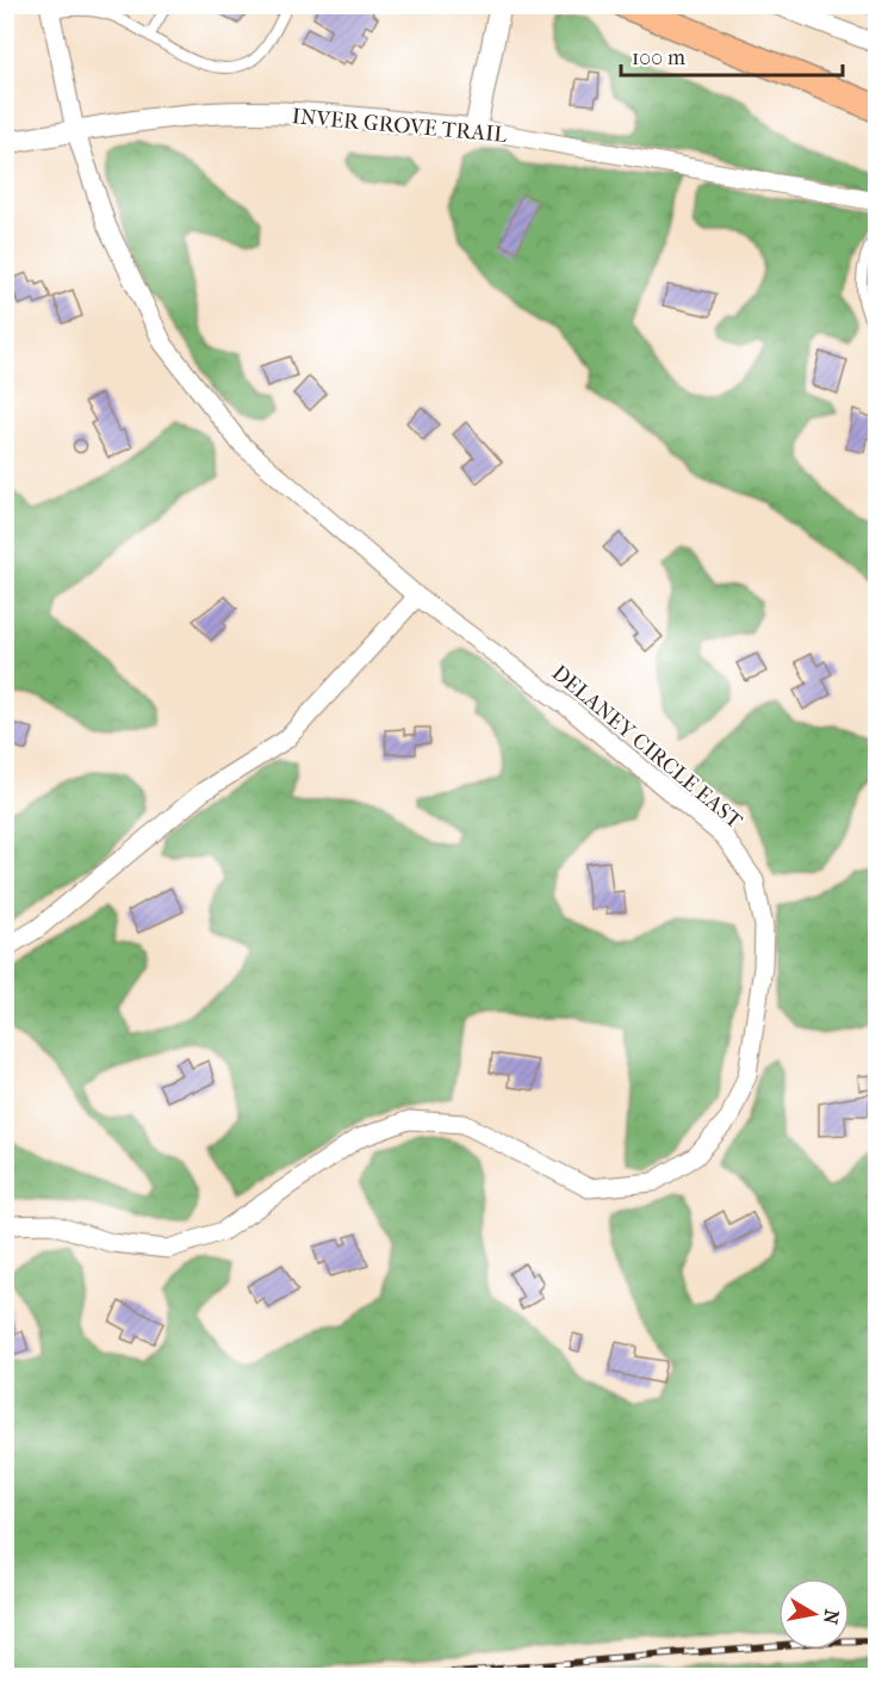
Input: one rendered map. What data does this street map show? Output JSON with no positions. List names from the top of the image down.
{
  "streets": {
    "street": ["INVER GROVE TRAIL", "DELANEY CIRCLE EAST"]
  },
  "crossings": [
    ["INVER GROVE TRAIL", "DELANEY CIRCLE EAST"]
  ],
  "scale_bar": "100 m",
  "north": "right"
}
